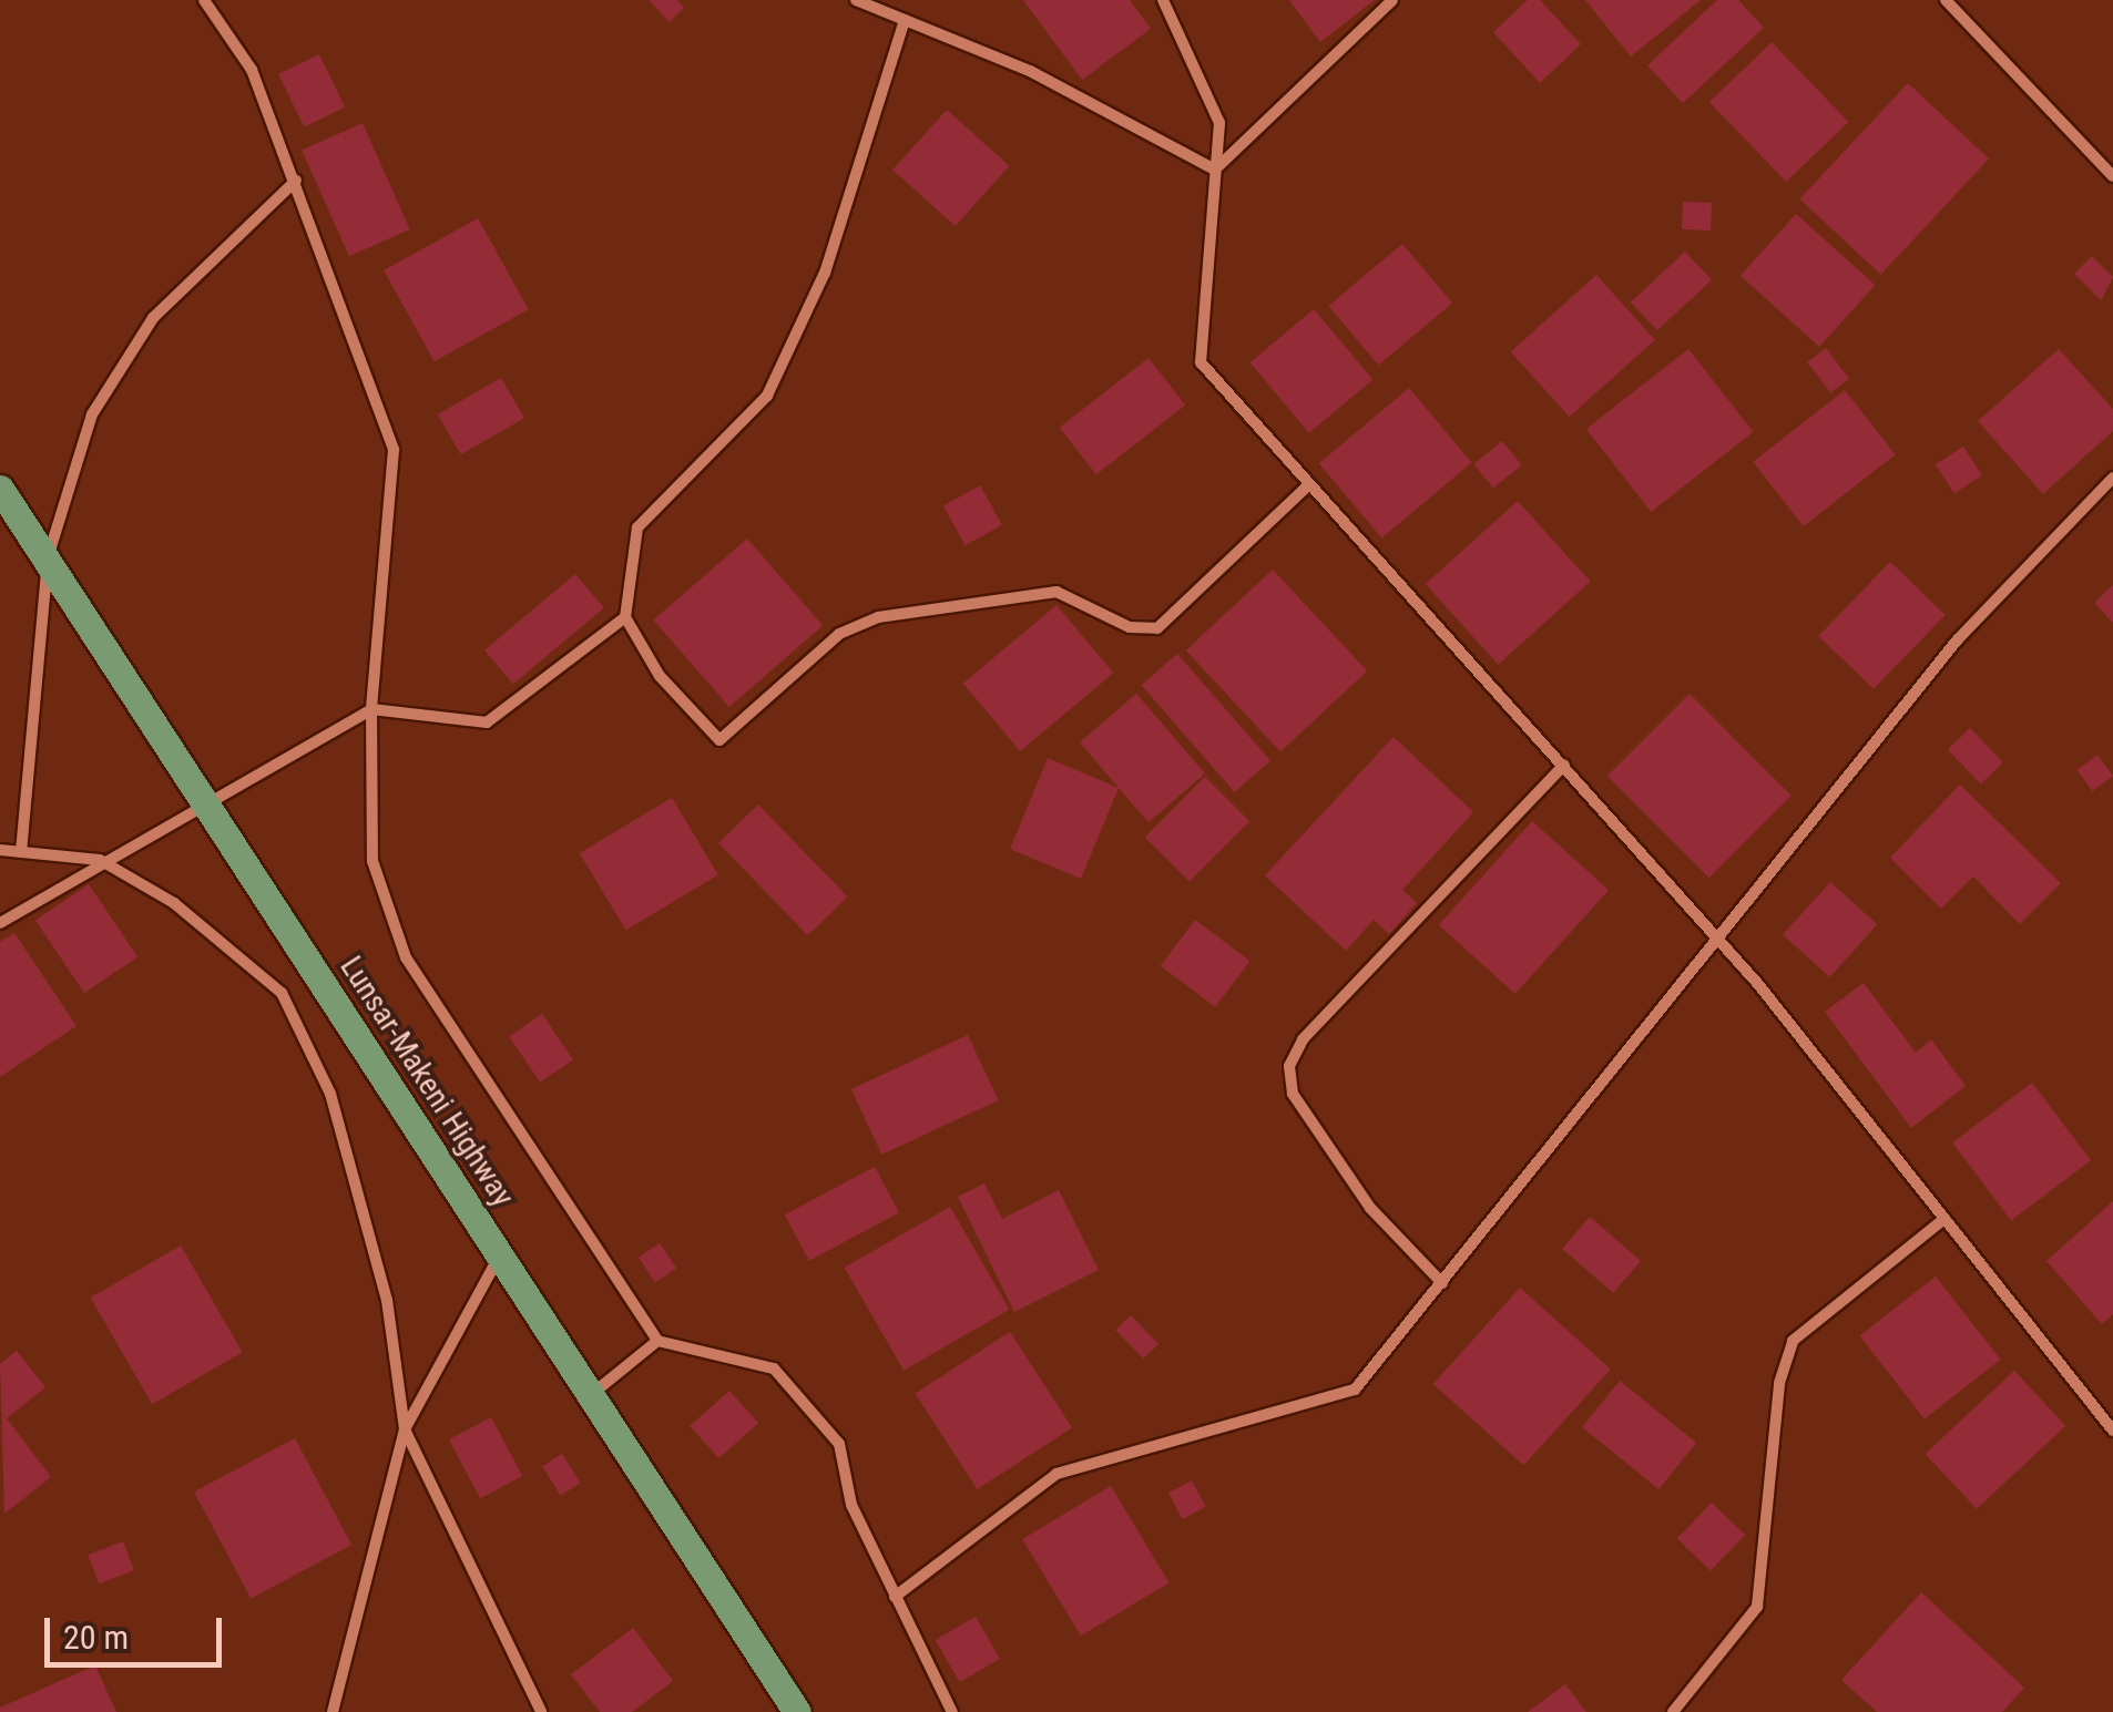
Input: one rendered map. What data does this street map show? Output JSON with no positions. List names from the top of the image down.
{
  "streets": {
    "main road": ["Lunsar-Makeni Highway"]
  },
  "scale_bar": "20 m"
}
